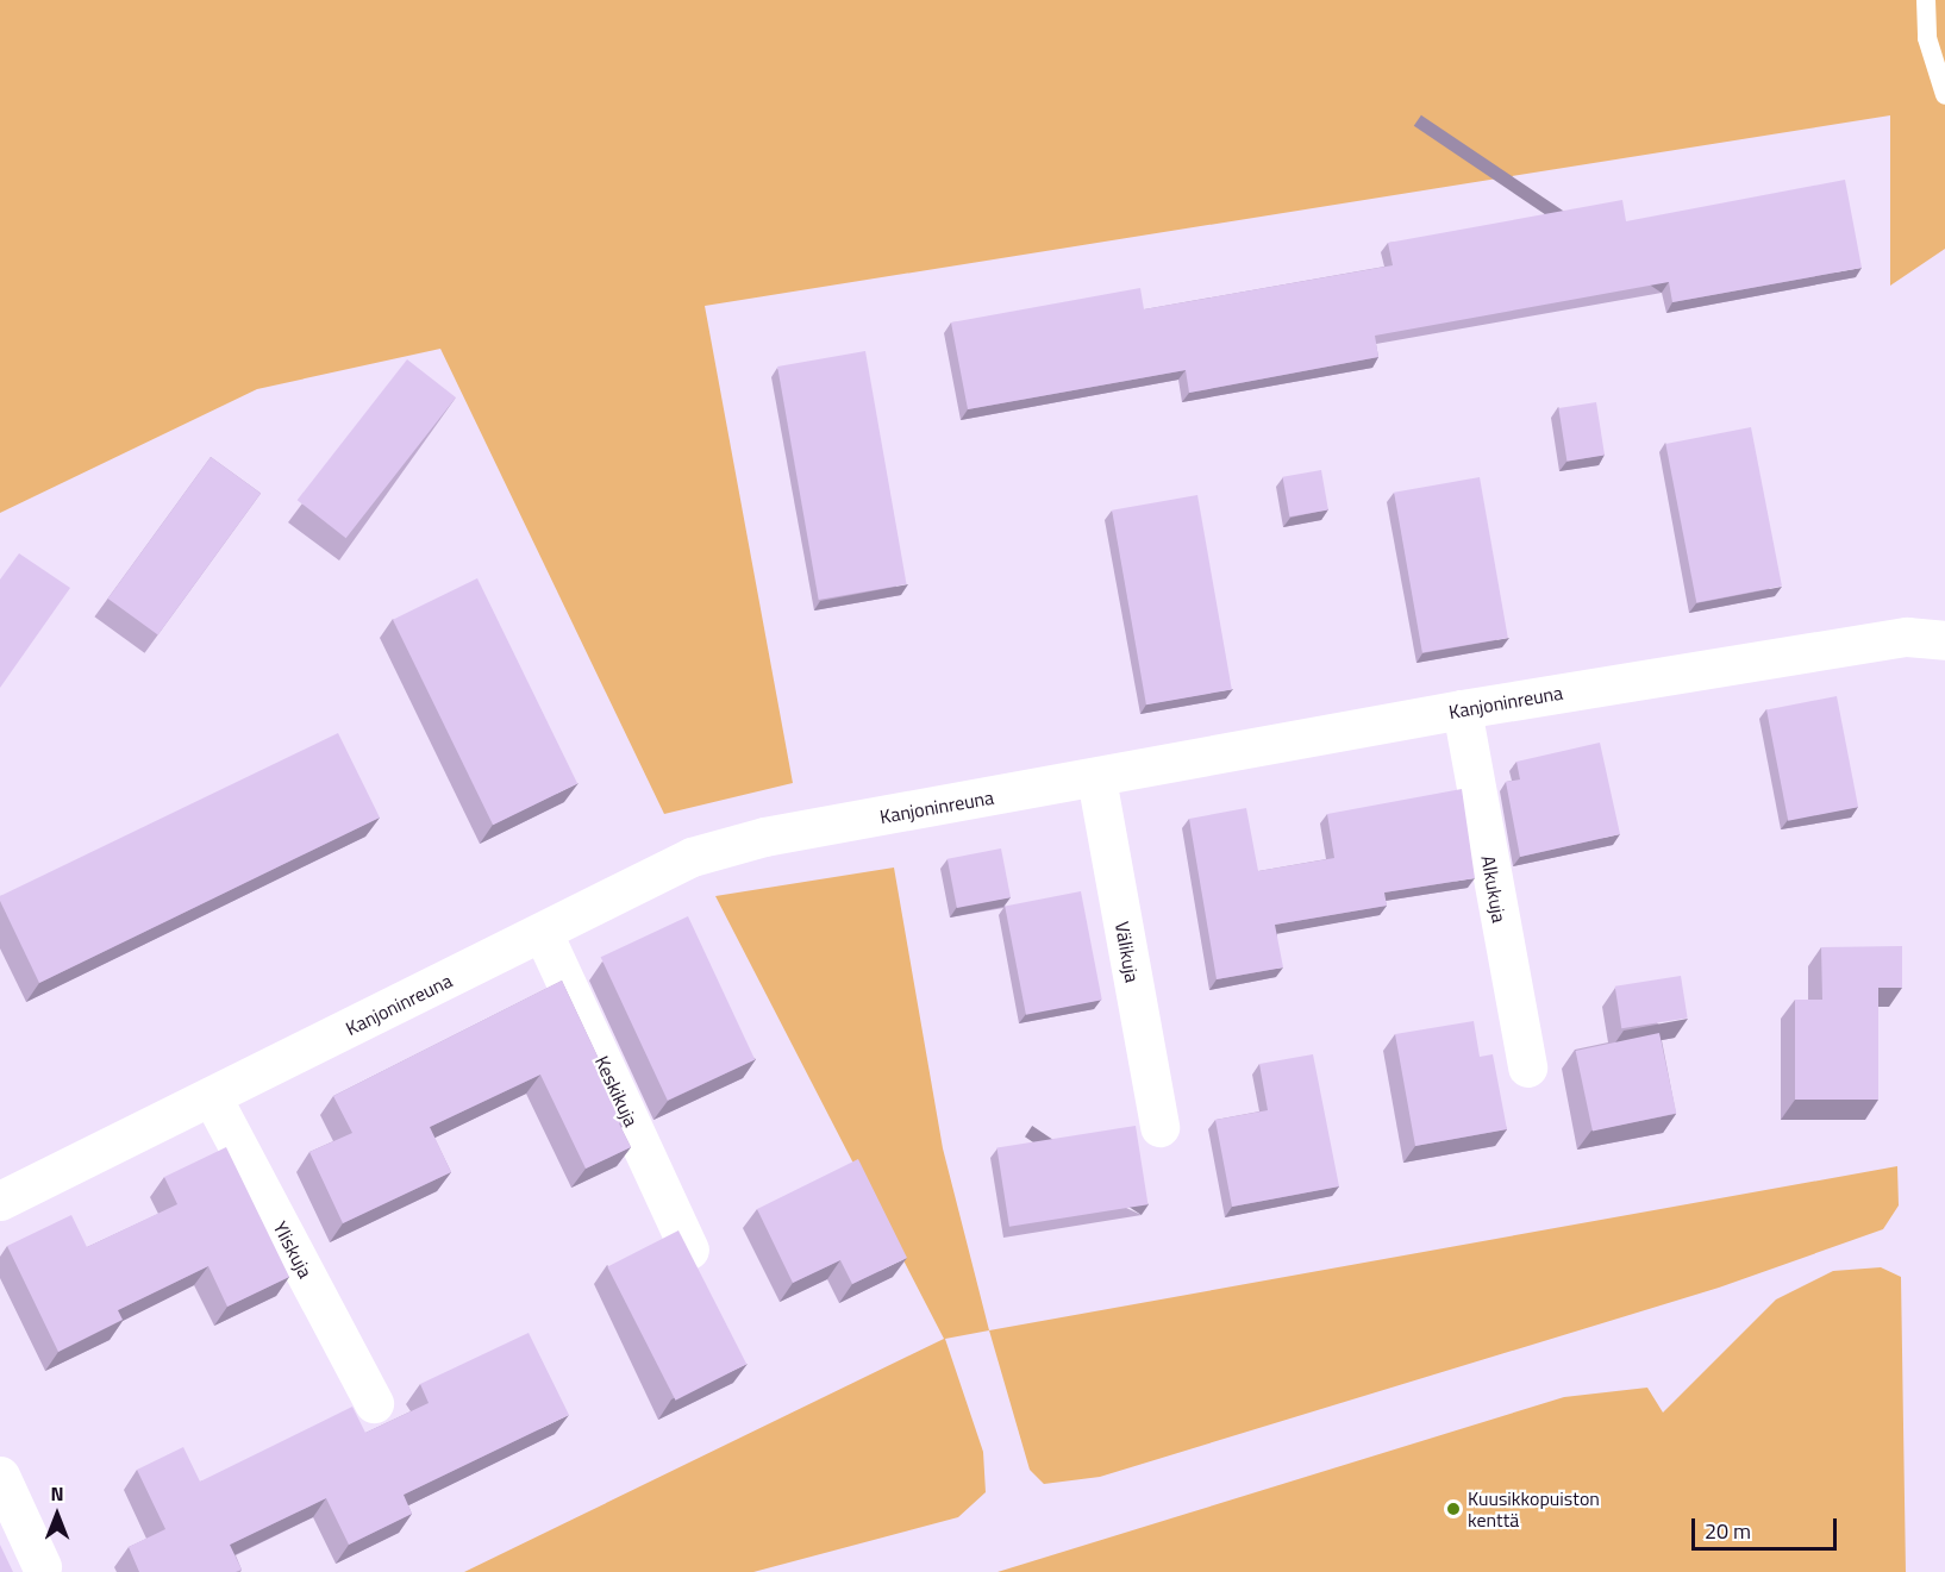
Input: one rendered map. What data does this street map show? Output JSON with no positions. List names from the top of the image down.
{
  "streets": {
    "street": [
      "Kanjoninreuna",
      "Alkukuja",
      "Välikuja",
      "Keskikuja",
      "Yliskuja"
    ]
  },
  "crossings": [
    ["Kanjoninreuna", "Alkukuja"],
    ["Kanjoninreuna", "Välikuja"],
    ["Kanjoninreuna", "Keskikuja"],
    ["Kanjoninreuna", "Yliskuja"]
  ],
  "places": ["Kuusikkopuiston kenttä"],
  "scale_bar": "20 m",
  "north": "top"
}
